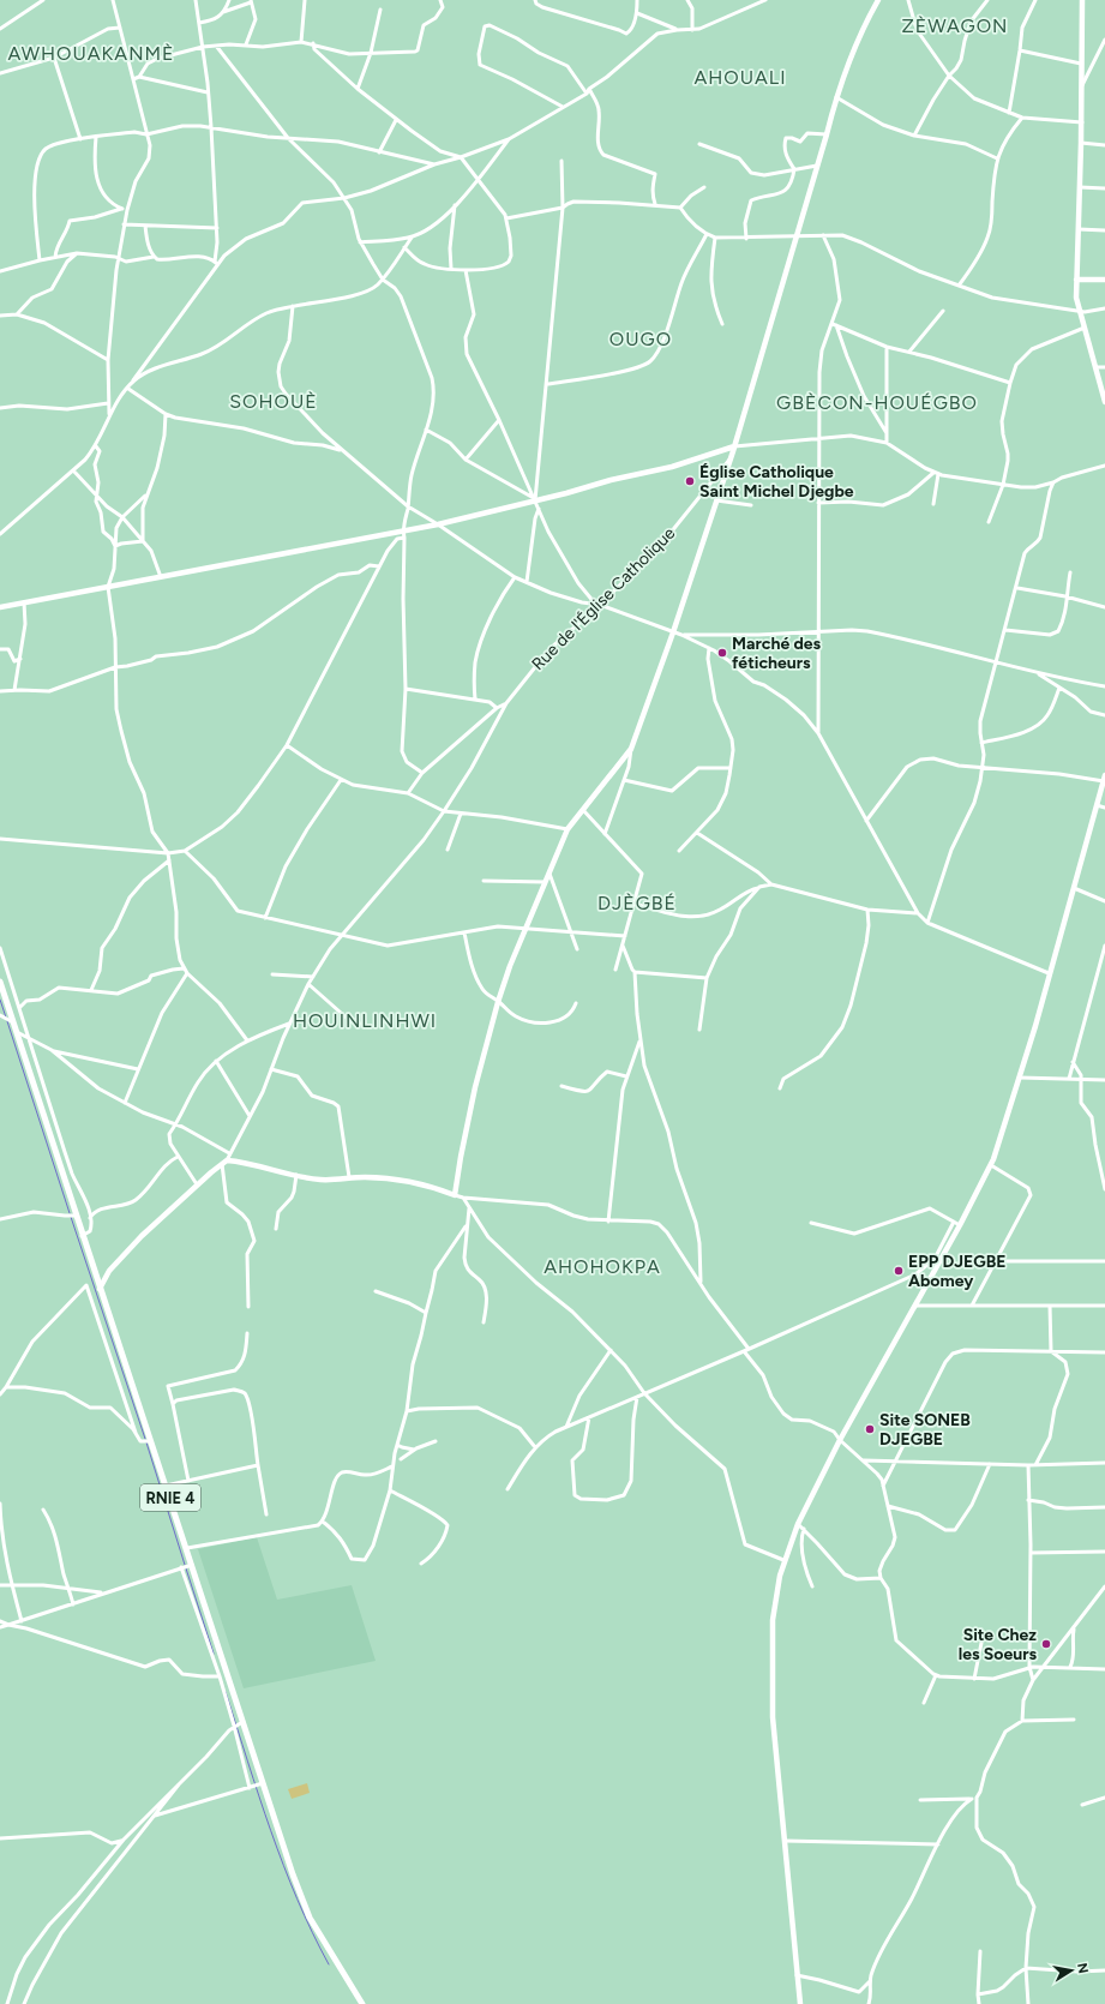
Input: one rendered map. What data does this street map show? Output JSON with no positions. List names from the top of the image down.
{
  "streets": {
    "main road": ["RNIE 4"],
    "street": ["Rue de l'Église Catholique"]
  },
  "districts": [
    "ZÈWAGON",
    "AWHOUAKANMÈ",
    "AHOUALI",
    "OUGO",
    "SOHOUÈ",
    "GBÈCON-HOUÉGBO",
    "DJÈGBÉ",
    "HOUINLINHWI",
    "AHOHOKPA"
  ],
  "places": [
    "Église Catholique Saint Michel Djegbe",
    "Marché des féticheurs",
    "EPP DJEGBE Abomey",
    "Site SONEB DJEGBE",
    "Site Chez les Soeurs"
  ],
  "north": "right"
}
